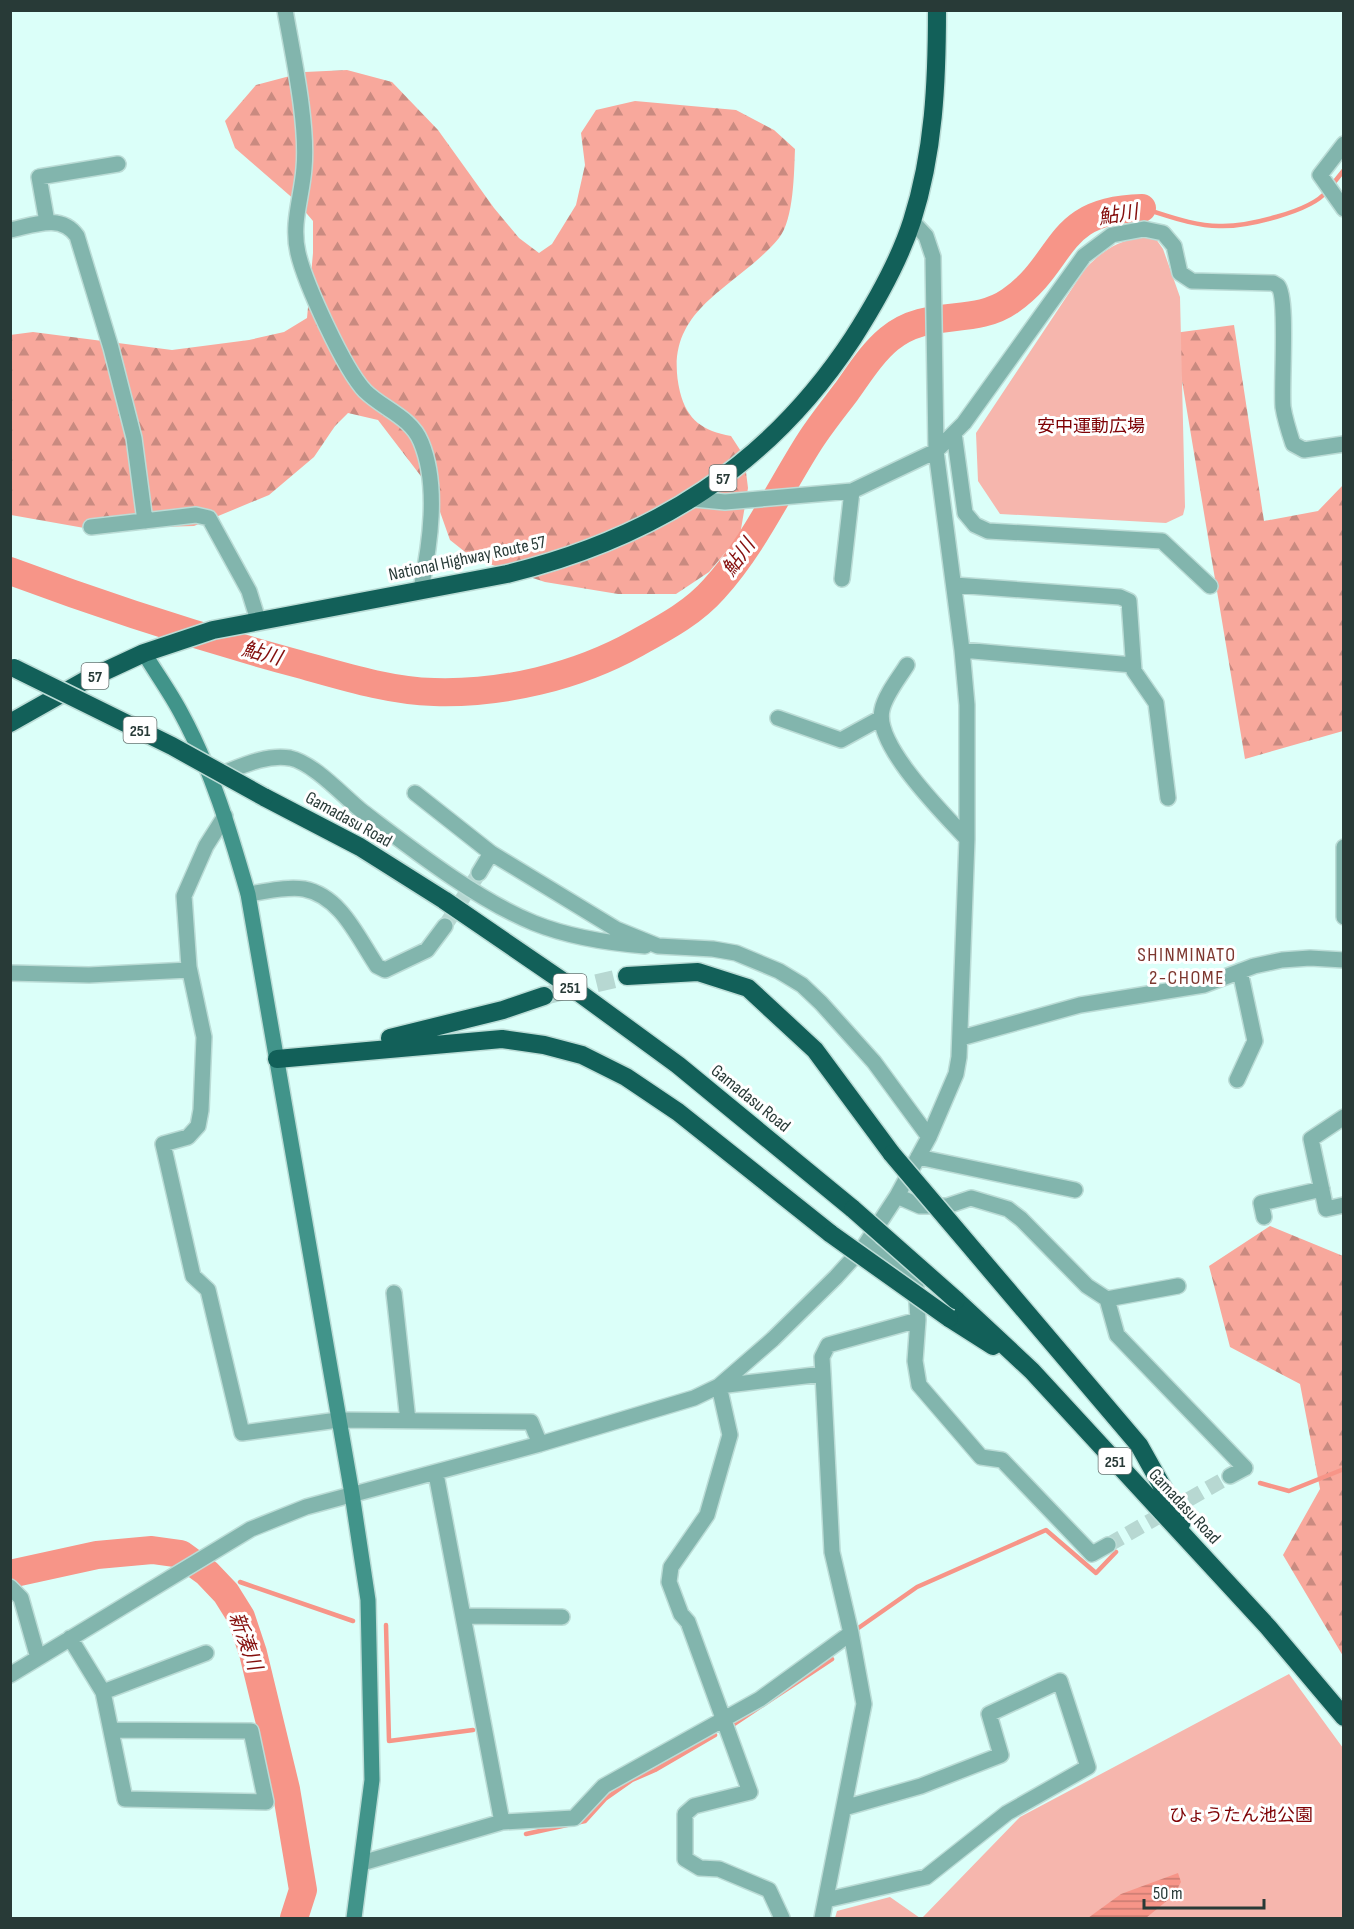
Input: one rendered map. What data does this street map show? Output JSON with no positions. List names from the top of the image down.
{
  "streets": {
    "highway": [
      "57",
      "National Highway Route 57",
      "251",
      "Gamadasu Road"
    ]
  },
  "districts": ["SHINMINATO 2-CHOME"],
  "water": ["鮎川", "新湊川"],
  "parks": ["安中運動広場", "ひょうたん池公園"],
  "scale_bar": "50 m"
}
